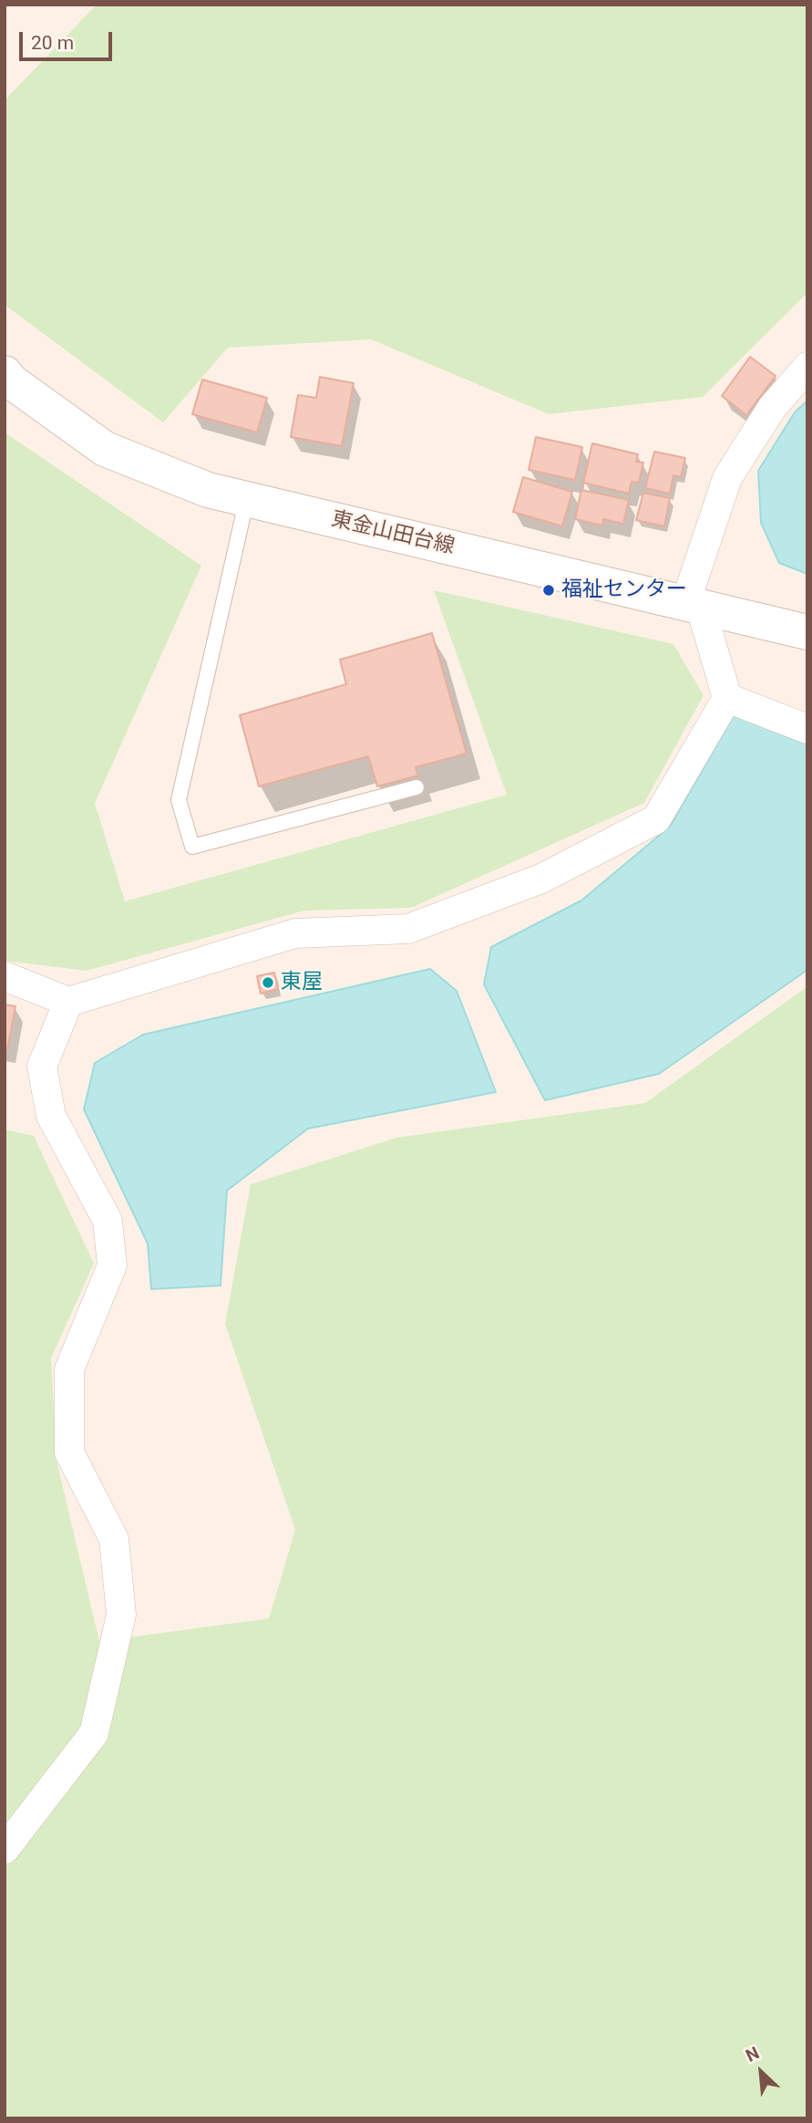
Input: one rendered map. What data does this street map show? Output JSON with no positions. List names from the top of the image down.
{
  "streets": {
    "main road": ["東金山田台線"]
  },
  "places": ["福祉センター", "東屋"],
  "scale_bar": "20 m",
  "north": "top left"
}
